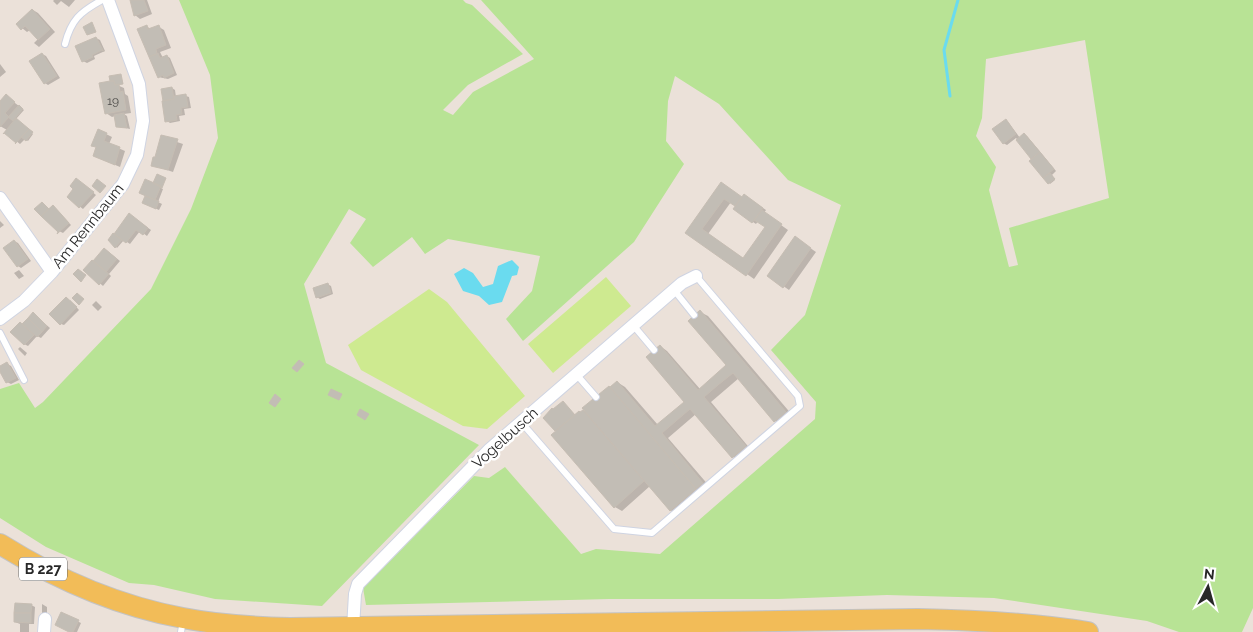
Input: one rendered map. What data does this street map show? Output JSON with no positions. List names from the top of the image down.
{
  "streets": {
    "main road": ["B 227"],
    "street": ["Am Rennbaum", "Vogelbusch"]
  },
  "crossings": [
    ["Vogelbusch", "B 227"]
  ],
  "house_numbers": ["19"],
  "north": "top"
}
